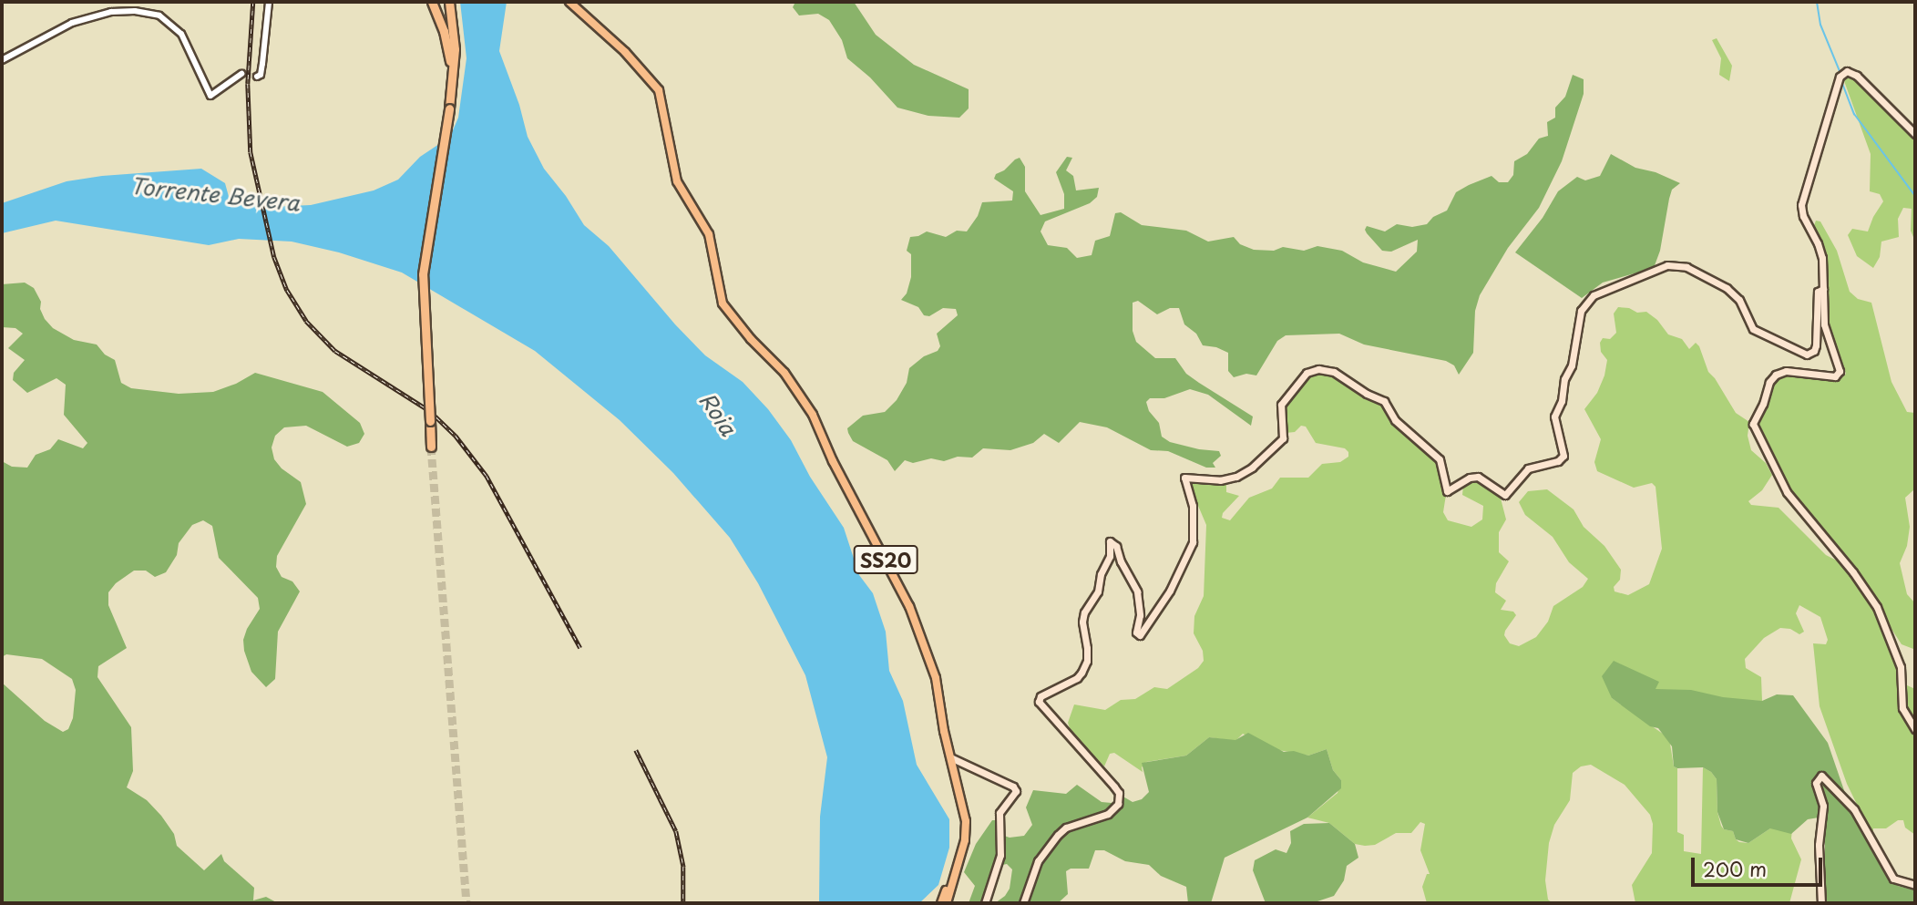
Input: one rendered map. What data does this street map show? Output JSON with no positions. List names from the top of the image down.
{
  "streets": {
    "main road": ["SS20"]
  },
  "water": ["Torrente Bevera", "Roia"],
  "scale_bar": "200 m"
}
